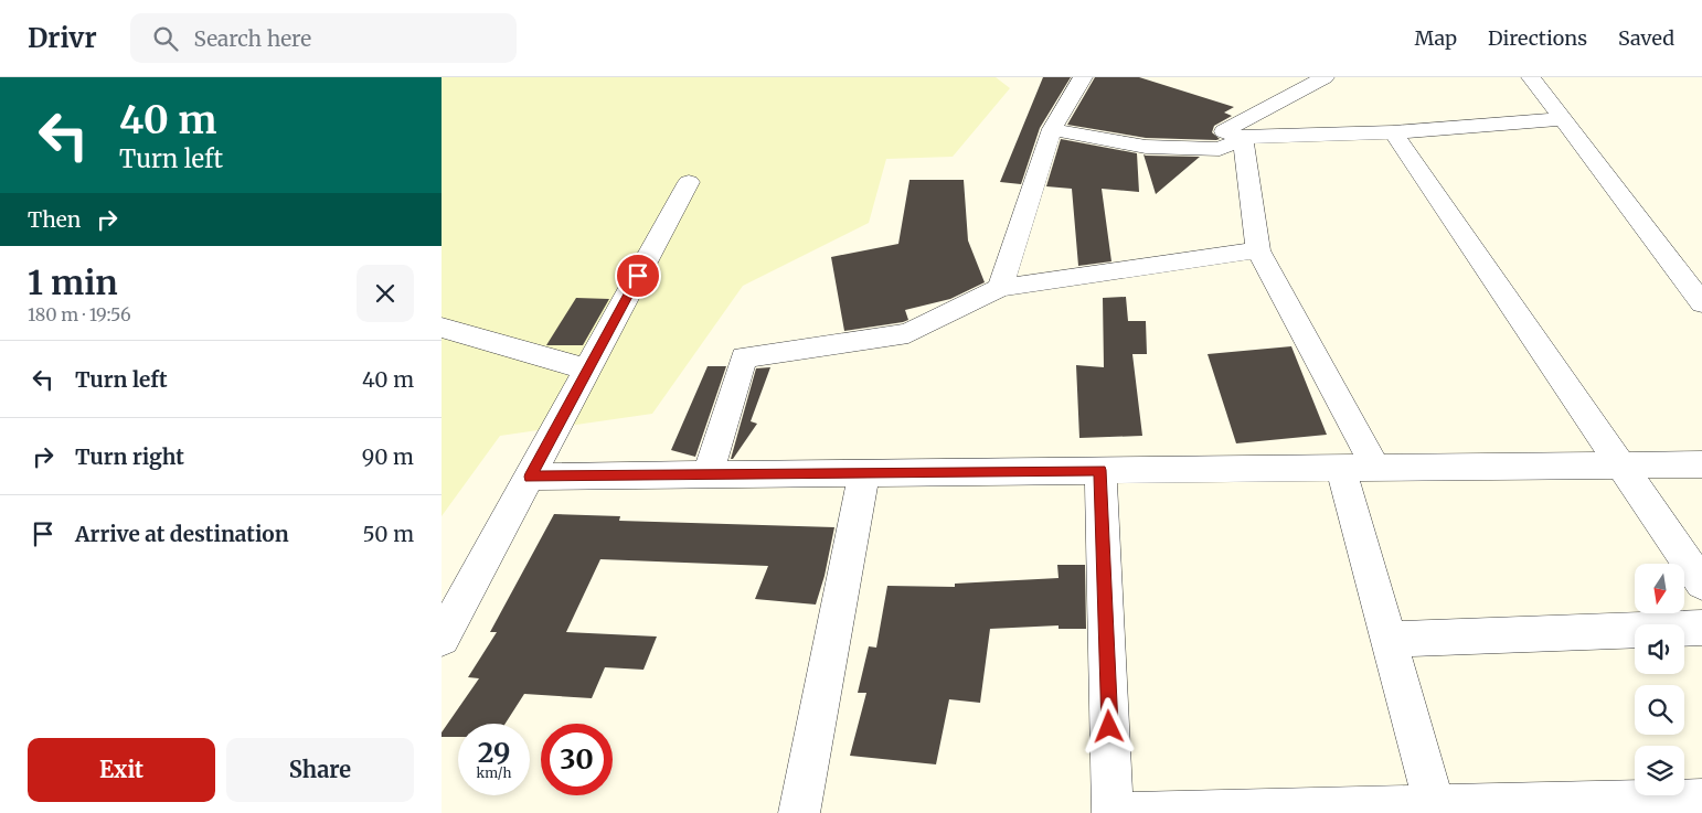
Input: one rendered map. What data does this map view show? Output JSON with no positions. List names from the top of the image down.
{
  "north": "bottom",
  "page": {
    "header": "Drivr",
    "search": "Search here",
    "nav": ["Map", "Directions", "Saved"],
    "turn": ["40 m", "Turn left"],
    "then": "Then",
    "heading": ["1 min", "180 m · 19:56"],
    "list": [
      {
        "name": "Turn left",
        "value": "40 m"
      },
      {
        "name": "Turn right",
        "value": "90 m"
      },
      {
        "name": "Arrive at destination",
        "value": "50 m"
      }
    ],
    "speed": "29 km/h",
    "limit": "30",
    "buttons": ["Exit", "Share"]
  }
}
